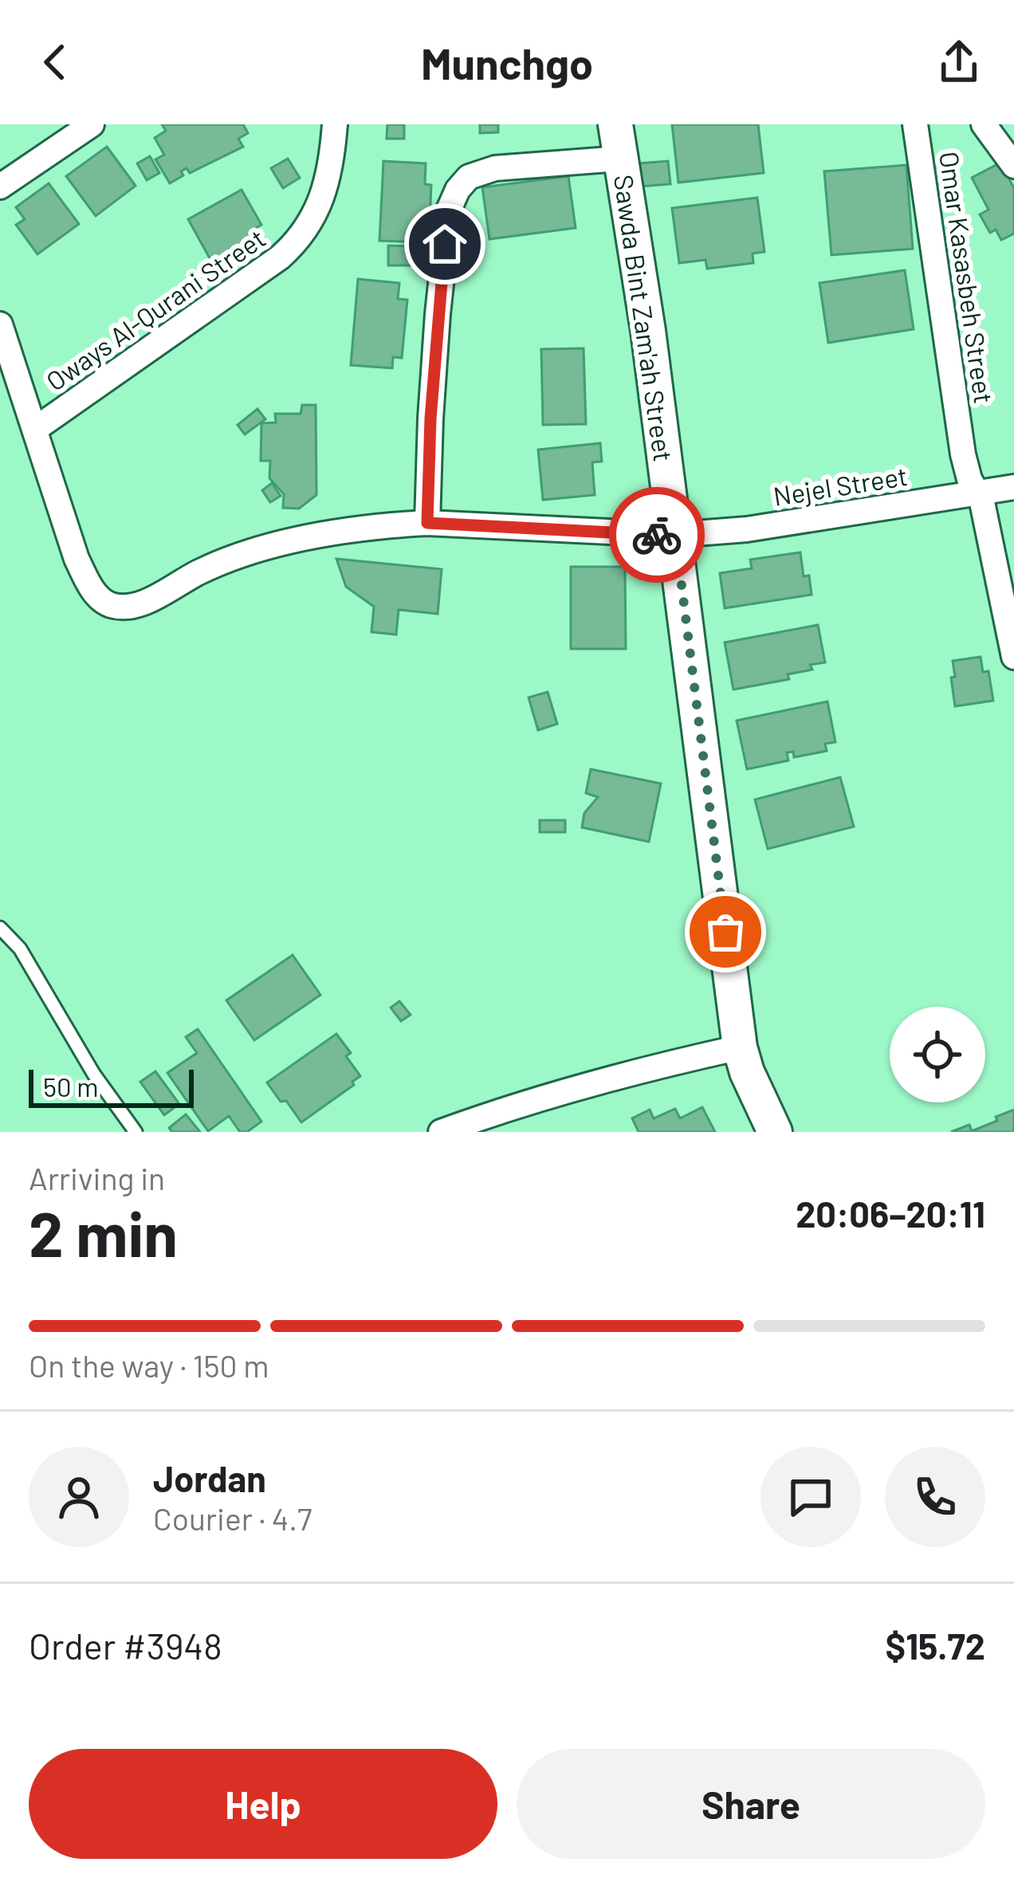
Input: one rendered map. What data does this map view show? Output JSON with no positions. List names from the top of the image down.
{
  "streets": {
    "street": [
      "Omar Kasasbeh Street",
      "Oways Al-Qurani Street",
      "Sawda Bint Zam'ah Street",
      "Nejel Street"
    ]
  },
  "crossings": [
    ["Omar Kasasbeh Street", "Nejel Street"],
    ["Oways Al-Qurani Street", "Nejel Street"],
    ["Sawda Bint Zam'ah Street", "Nejel Street"]
  ],
  "scale_bar": "50 m",
  "page": {
    "header": "Munchgo",
    "scale": "50 m",
    "heading": ["2 min", "Arriving in", "20:06–20:11"],
    "panel": [
      "Jordan",
      "Courier · 4.7",
      "Order #3948",
      "$15.72"
    ],
    "bar": "On the way · 150 m",
    "buttons": ["Help", "Share"]
  }
}
